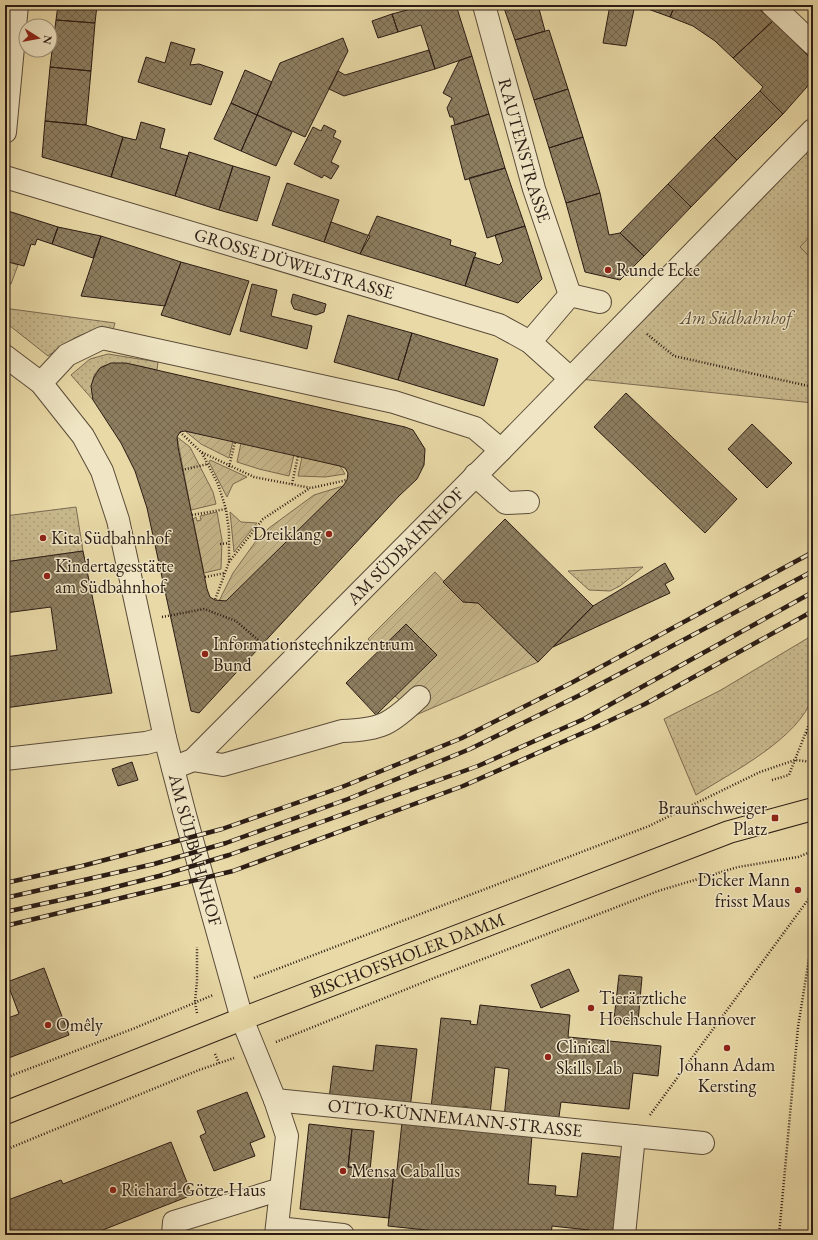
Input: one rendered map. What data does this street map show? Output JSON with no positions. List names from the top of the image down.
{
  "streets": {
    "main road": ["BISCHOFSHOLER DAMM"],
    "street": [
      "RAUTENSTRASSE",
      "GROSSE DÜWELSTRASSE",
      "AM SÜDBAHNHOF",
      "OTTO-KÜNNEMANN-STRASSE"
    ]
  },
  "crossings": [
    ["GROSSE DÜWELSTRASSE", "AM SÜDBAHNHOF"],
    ["AM SÜDBAHNHOF", "BISCHOFSHOLER DAMM"],
    ["AM SÜDBAHNHOF", "OTTO-KÜNNEMANN-STRASSE"]
  ],
  "parks": ["Am Südbahnhof"],
  "places": {
    "other": [
      "Runde Ecke",
      "Dreiklang",
      "Kita Südbahnhof",
      "Kindertagesstätte am Südbahnhof",
      "Informationstechnikzentrum Bund",
      "Dicker Mann frisst Maus",
      "Tierärztliche Hochschule Hannover",
      "Omêly",
      "Johann Adam Kersting",
      "Clinical Skills Lab",
      "Mensa Caballus",
      "Richard-Götze-Haus"
    ],
    "transit": ["Braunschweiger Platz"]
  },
  "north": "right"
}
